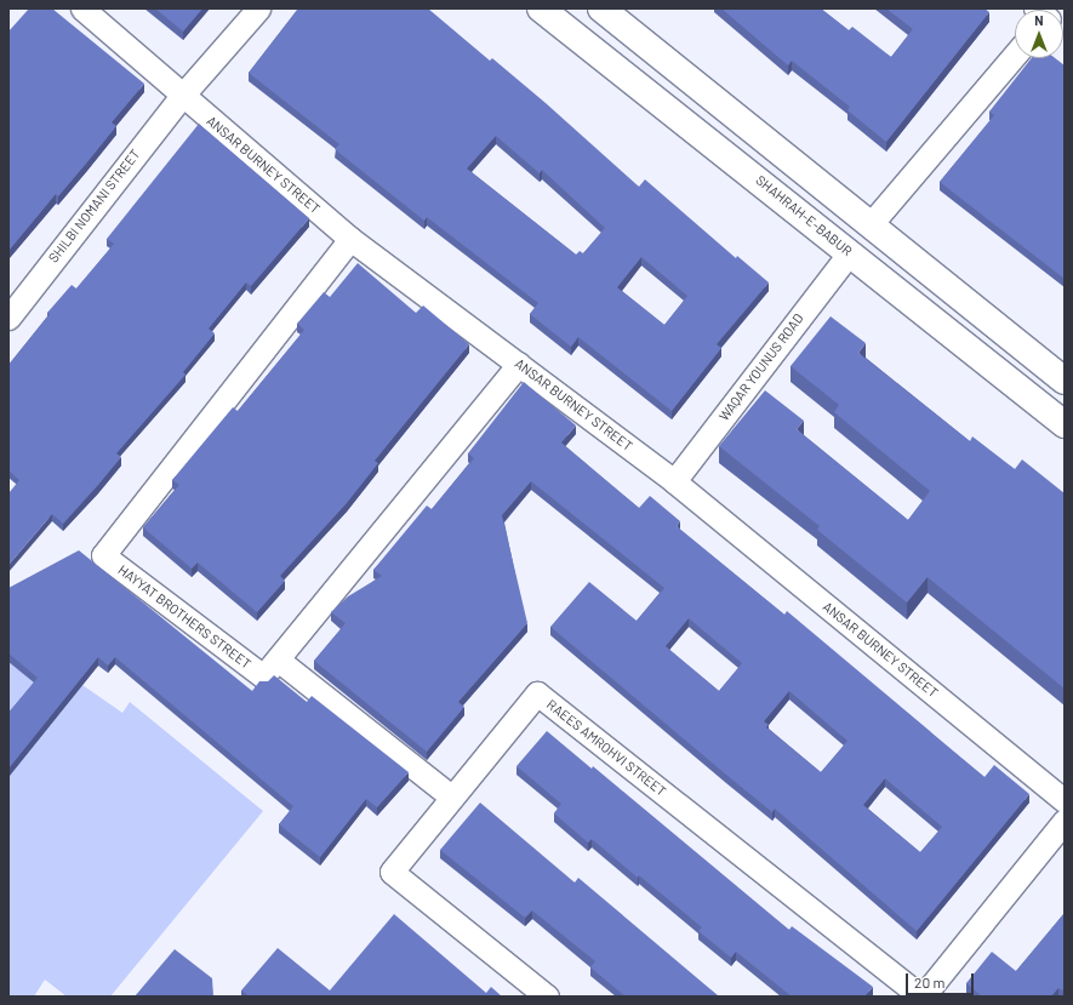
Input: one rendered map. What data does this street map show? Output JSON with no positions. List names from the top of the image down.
{
  "streets": {
    "main road": ["SHAHRAH-E-BABUR"],
    "street": [
      "ANSAR BURNEY STREET",
      "SHILBI NOMANI STREET",
      "WAQAR YOUNUS ROAD",
      "HAYYAT BROTHERS STREET",
      "RAEES AMROHVI STREET"
    ]
  },
  "crossings": [
    ["ANSAR BURNEY STREET", "SHILBI NOMANI STREET"],
    ["ANSAR BURNEY STREET", "WAQAR YOUNUS ROAD"],
    ["ANSAR BURNEY STREET", "HAYYAT BROTHERS STREET"],
    ["SHAHRAH-E-BABUR", "WAQAR YOUNUS ROAD"]
  ],
  "scale_bar": "20 m",
  "north": "top"
}
